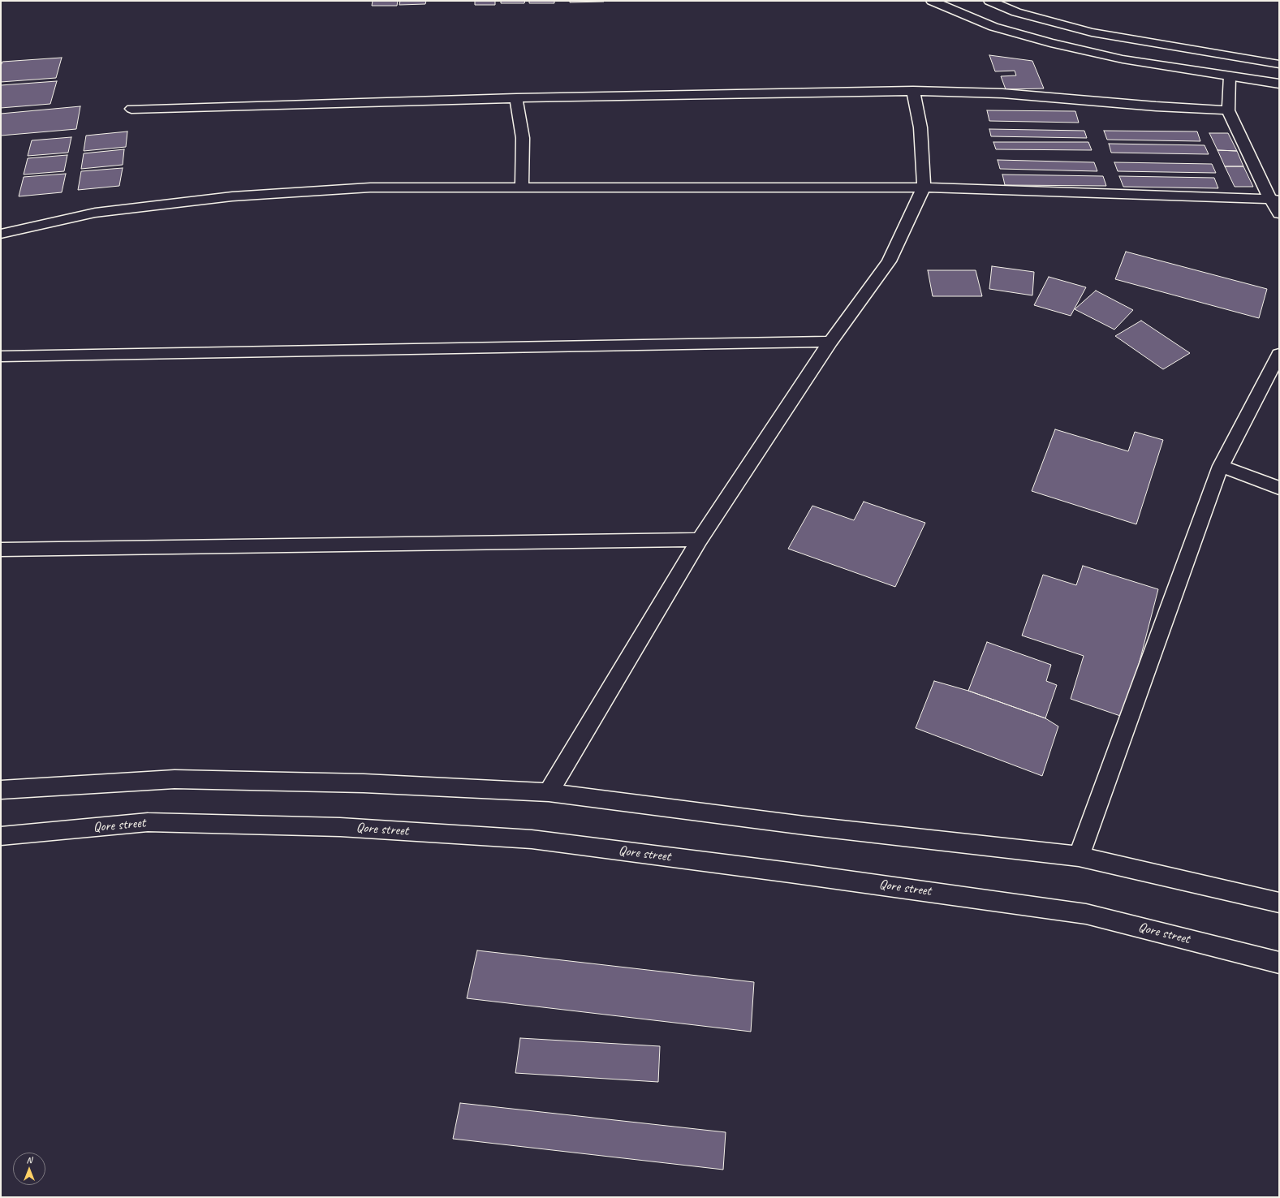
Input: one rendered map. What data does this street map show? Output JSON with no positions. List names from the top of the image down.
{
  "streets": {
    "street": ["Qore street"]
  },
  "north": "top"
}
